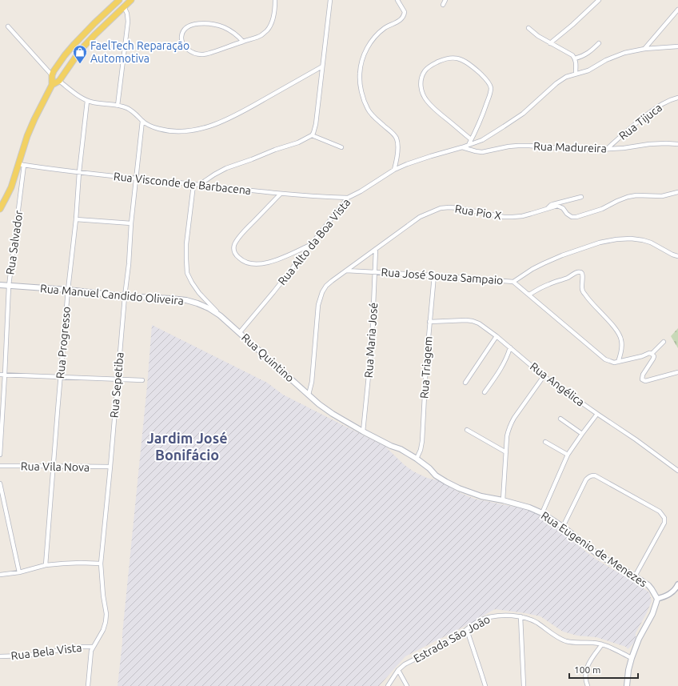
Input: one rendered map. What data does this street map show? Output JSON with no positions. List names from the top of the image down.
{
  "streets": {
    "main road": ["Rua Manuel Candido Oliveira", "Rua Quintino", "Rua Eugenio de Menezes"],
    "street": [
      "Rua Tijuca",
      "Rua Madureira",
      "Rua Visconde de Barbacena",
      "Rua Pio X",
      "Rua Alto da Boa Vista",
      "Rua Salvador",
      "Rua José Souza Sampaio",
      "Rua Maria José",
      "Rua Progresso",
      "Rua Triagem",
      "Rua Angélica",
      "Rua Sepetiba",
      "Rua Vila Nova",
      "Estrada São João",
      "Rua Bela Vista"
    ]
  },
  "crossings": [
    ["Rua Tijuca", "Rua Madureira"],
    ["Rua Madureira", "Rua Alto da Boa Vista"],
    ["Rua Visconde de Barbacena", "Rua Alto da Boa Vista"],
    ["Rua Visconde de Barbacena", "Rua Salvador"],
    ["Rua Visconde de Barbacena", "Rua Progresso"],
    ["Rua Visconde de Barbacena", "Rua Quintino"],
    ["Rua Visconde de Barbacena", "Rua Sepetiba"],
    ["Rua Pio X", "Rua José Souza Sampaio"],
    ["Rua Pio X", "Rua Maria José"],
    ["Rua Pio X", "Rua Quintino"],
    ["Rua Alto da Boa Vista", "Rua Quintino"],
    ["Rua Salvador", "Rua Manuel Candido Oliveira"],
    ["Rua José Souza Sampaio", "Rua Maria José"],
    ["Rua José Souza Sampaio", "Rua Triagem"],
    ["Rua Manuel Candido Oliveira", "Rua Progresso"],
    ["Rua Manuel Candido Oliveira", "Rua Quintino"],
    ["Rua Manuel Candido Oliveira", "Rua Sepetiba"],
    ["Rua Maria José", "Rua Quintino"],
    ["Rua Progresso", "Rua Vila Nova"],
    ["Rua Quintino", "Rua Triagem"],
    ["Rua Quintino", "Rua Eugenio de Menezes"],
    ["Rua Triagem", "Rua Angélica"],
    ["Rua Sepetiba", "Rua Vila Nova"],
    ["Rua Sepetiba", "Rua Bela Vista"]
  ],
  "districts": ["Jardim José Bonifácio"],
  "places": {
    "shop": ["FaelTech Reparação Automotiva"]
  },
  "scale_bar": "100 m"
}
